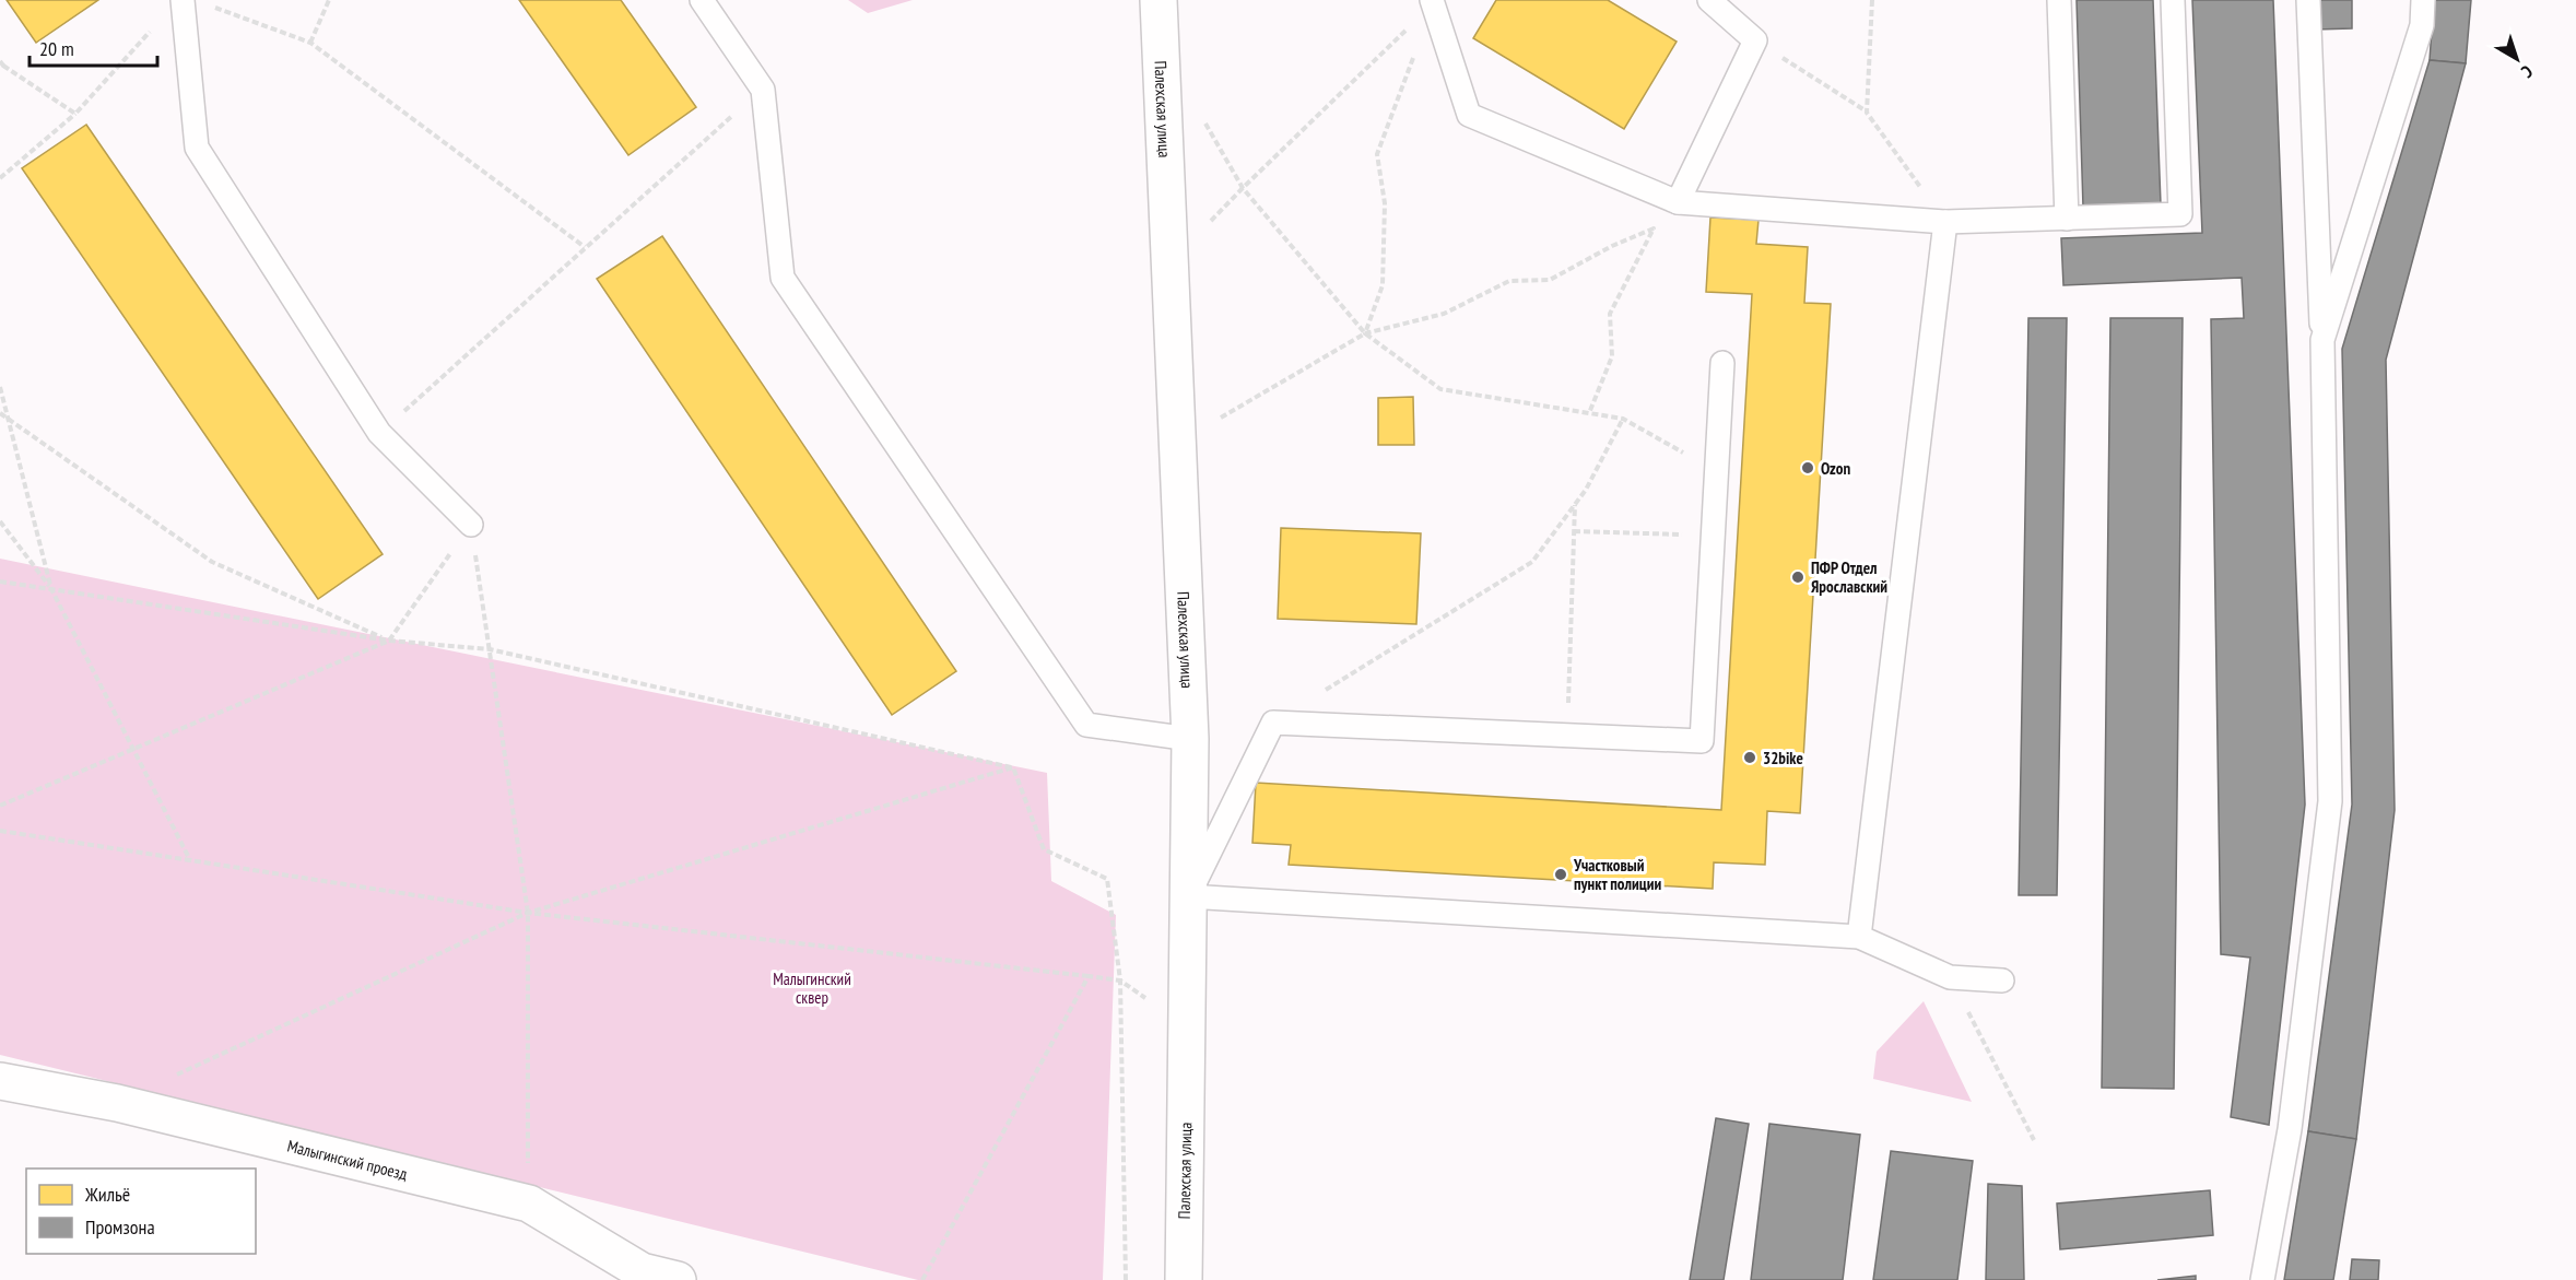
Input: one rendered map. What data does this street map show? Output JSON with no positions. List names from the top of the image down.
{
  "streets": {
    "street": ["Палехская улица", "Малыгинский проезд"]
  },
  "parks": ["Малыгинский сквер"],
  "places": [
    "Ozon",
    "ПФР Отдел Ярославский",
    "32bike",
    "Участковый пункт полиции"
  ],
  "legend": ["Жильё", "Промзона"],
  "scale_bar": "20 m",
  "north": "bottom right"
}
